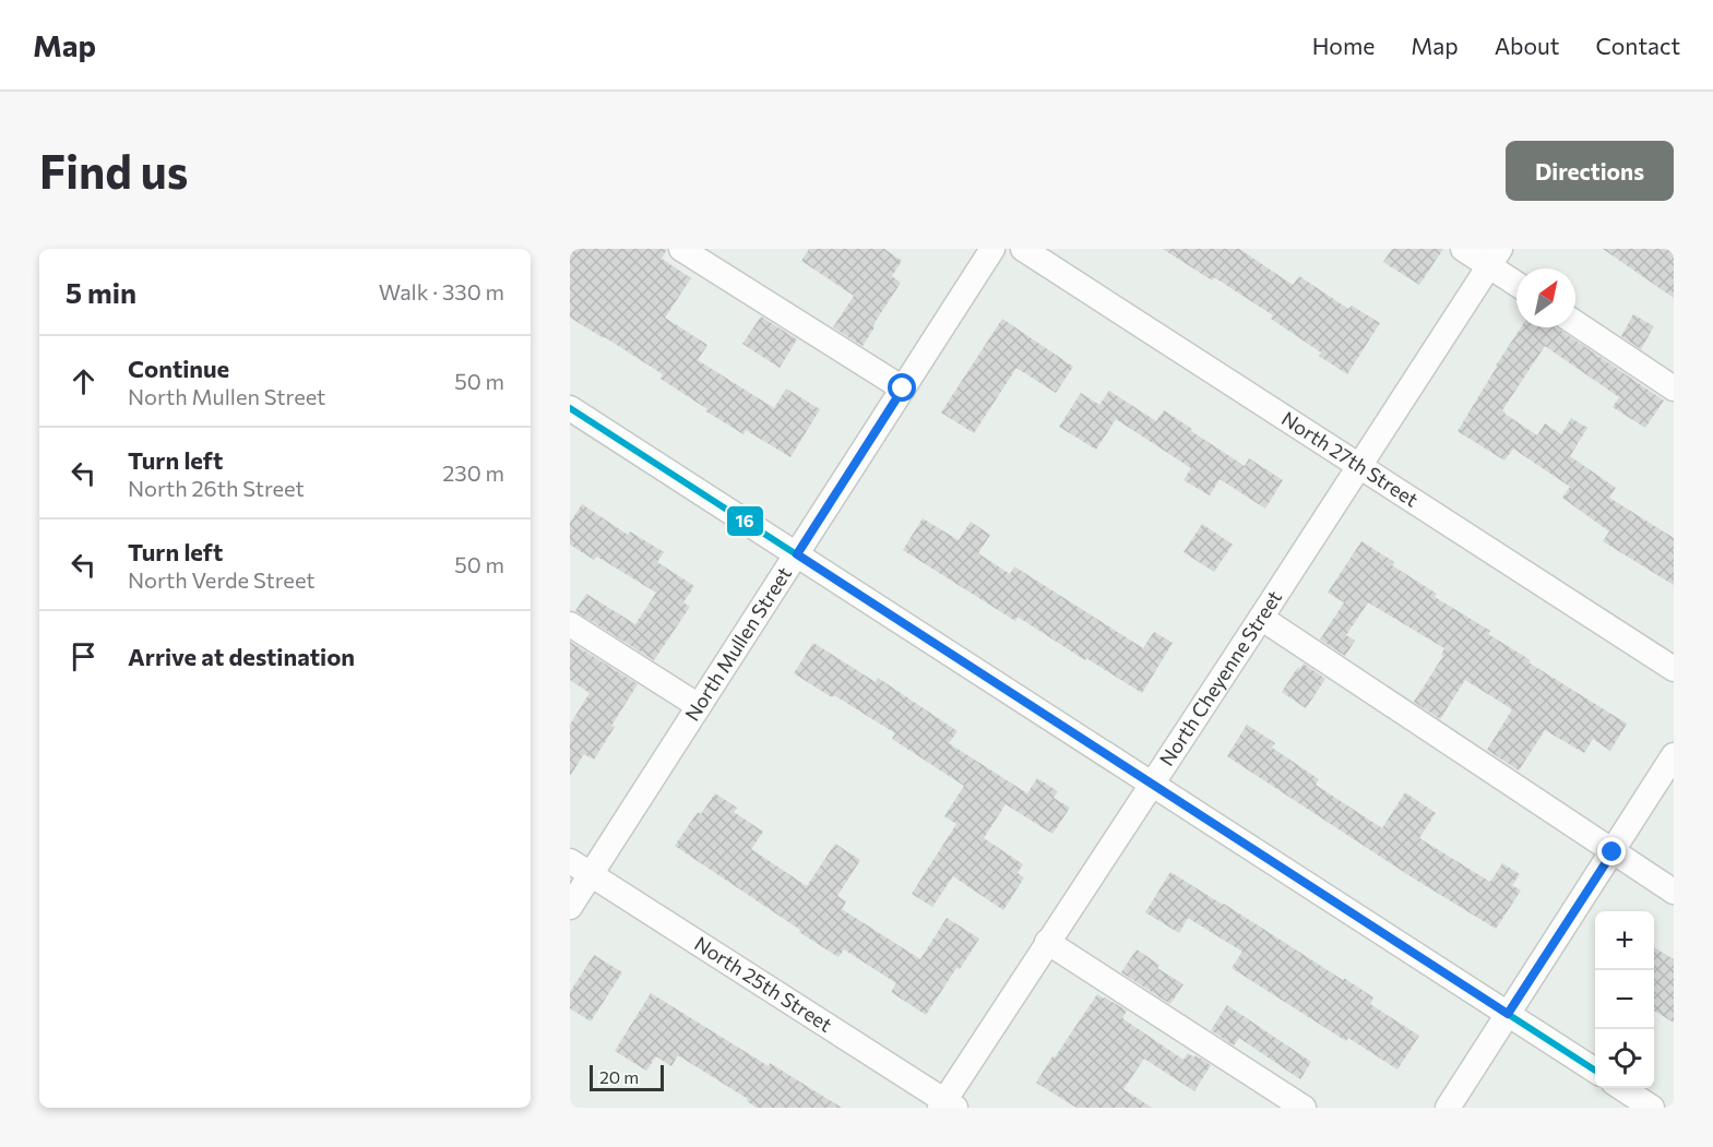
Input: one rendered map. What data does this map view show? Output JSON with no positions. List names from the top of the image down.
{
  "streets": {
    "street": [
      "North 27th Street",
      "North Mullen Street",
      "North Cheyenne Street",
      "North 25th Street"
    ]
  },
  "crossings": [
    ["North 27th Street", "North Cheyenne Street"],
    ["North Mullen Street", "North 25th Street"],
    ["North Cheyenne Street", "North 25th Street"]
  ],
  "lines": ["transit line 16"],
  "scale_bar": "20 m",
  "north": "top right",
  "page": {
    "header": "Map",
    "nav": [
      "Home",
      "Map",
      "About",
      "Contact"
    ],
    "buttons": "Directions",
    "title": "Find us",
    "heading": ["5 min", "Walk · 330 m"],
    "list": [
      ["Continue", "North Mullen Street", "50 m"],
      ["Turn left", "North 26th Street", "230 m"],
      ["Turn left", "North Verde Street", "50 m"],
      "Arrive at destination"
    ],
    "map_buttons": ["+", "−"],
    "scale": "20 m"
  }
}
